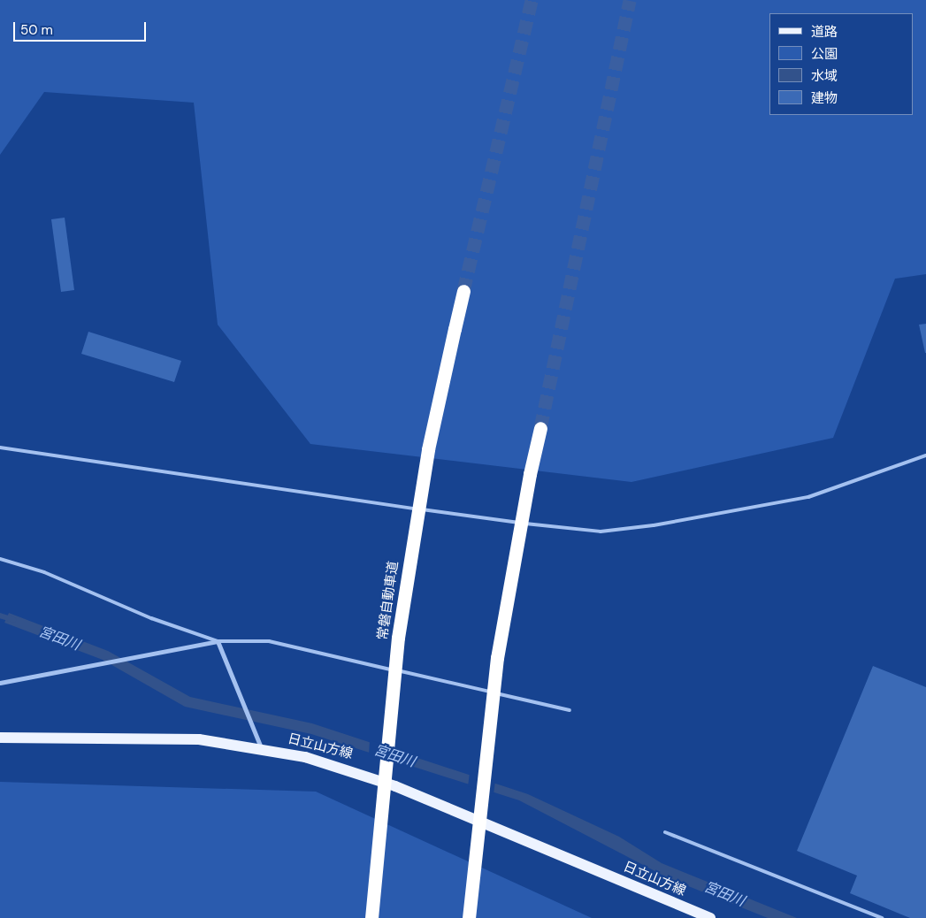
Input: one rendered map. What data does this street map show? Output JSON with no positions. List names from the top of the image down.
{
  "streets": {
    "highway": ["常磐自動車道"],
    "main road": ["日立山方線"]
  },
  "water": ["宮田川"],
  "legend": [
    "道路",
    "公園",
    "水域",
    "建物"
  ],
  "scale_bar": "50 m"
}
